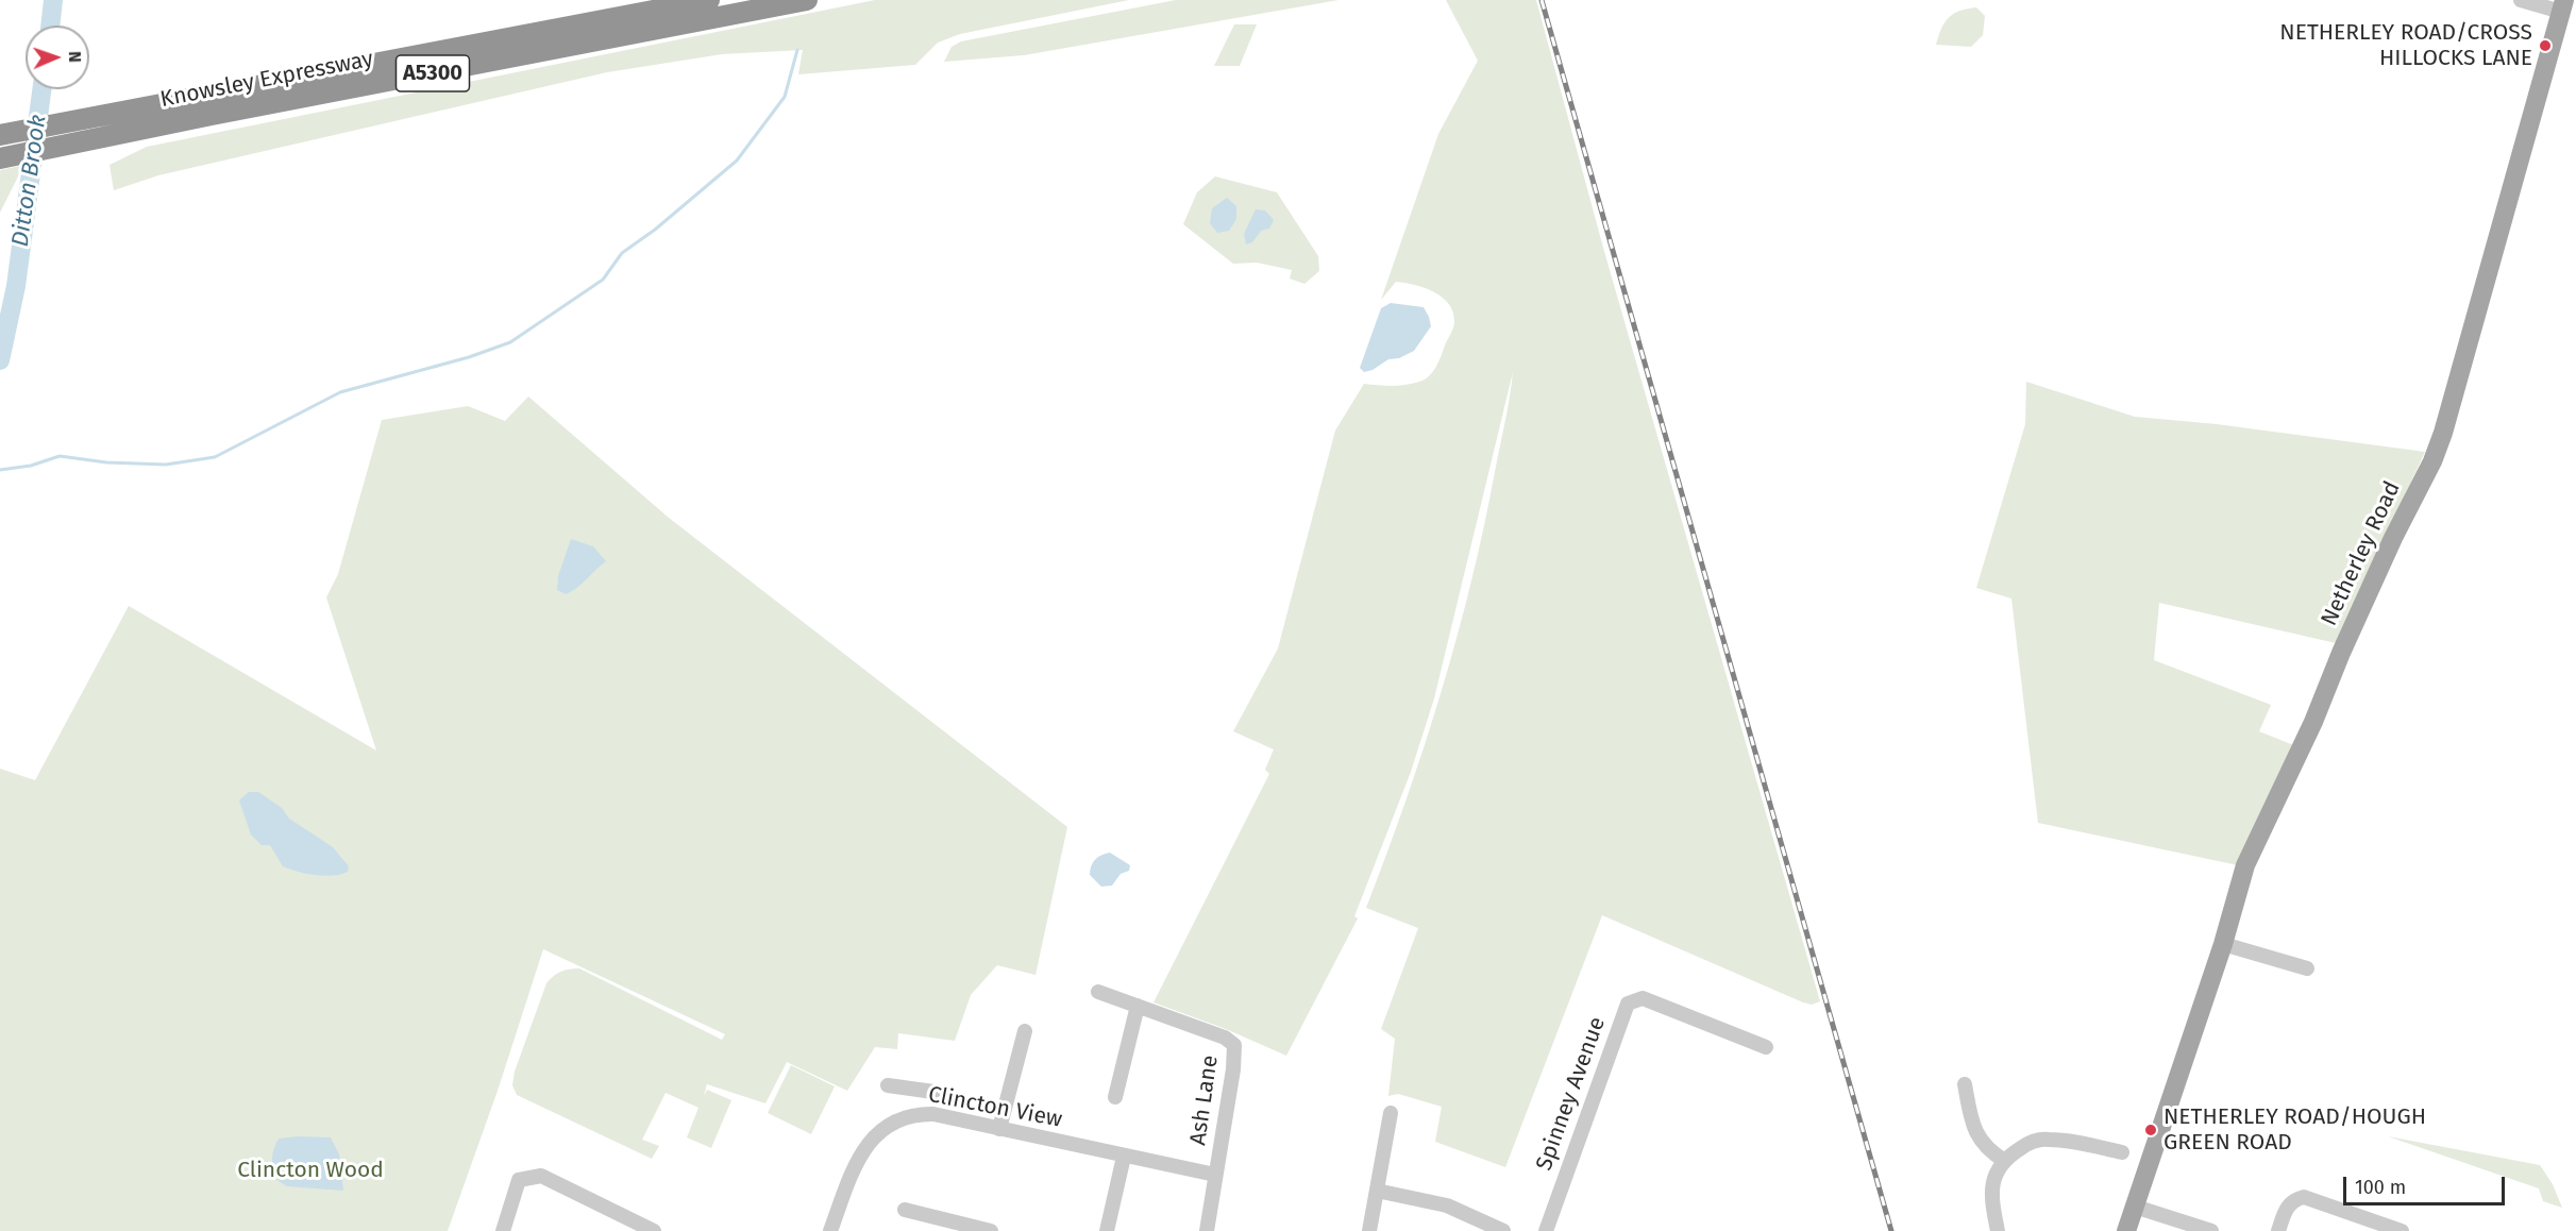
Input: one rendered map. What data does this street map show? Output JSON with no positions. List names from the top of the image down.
{
  "streets": {
    "highway": ["A5300", "Knowsley Expressway"],
    "main road": ["Netherley Road"],
    "street": ["Spinney Avenue", "Ash Lane", "Clincton View"]
  },
  "crossings": [
    ["Ash Lane", "Clincton View"]
  ],
  "water": ["Ditton Brook"],
  "parks": ["Clincton Wood"],
  "places": ["NETHERLEY ROAD/CROSS HILLOCKS LANE", "NETHERLEY ROAD/HOUGH GREEN ROAD"],
  "scale_bar": "100 m",
  "north": "right"
}
